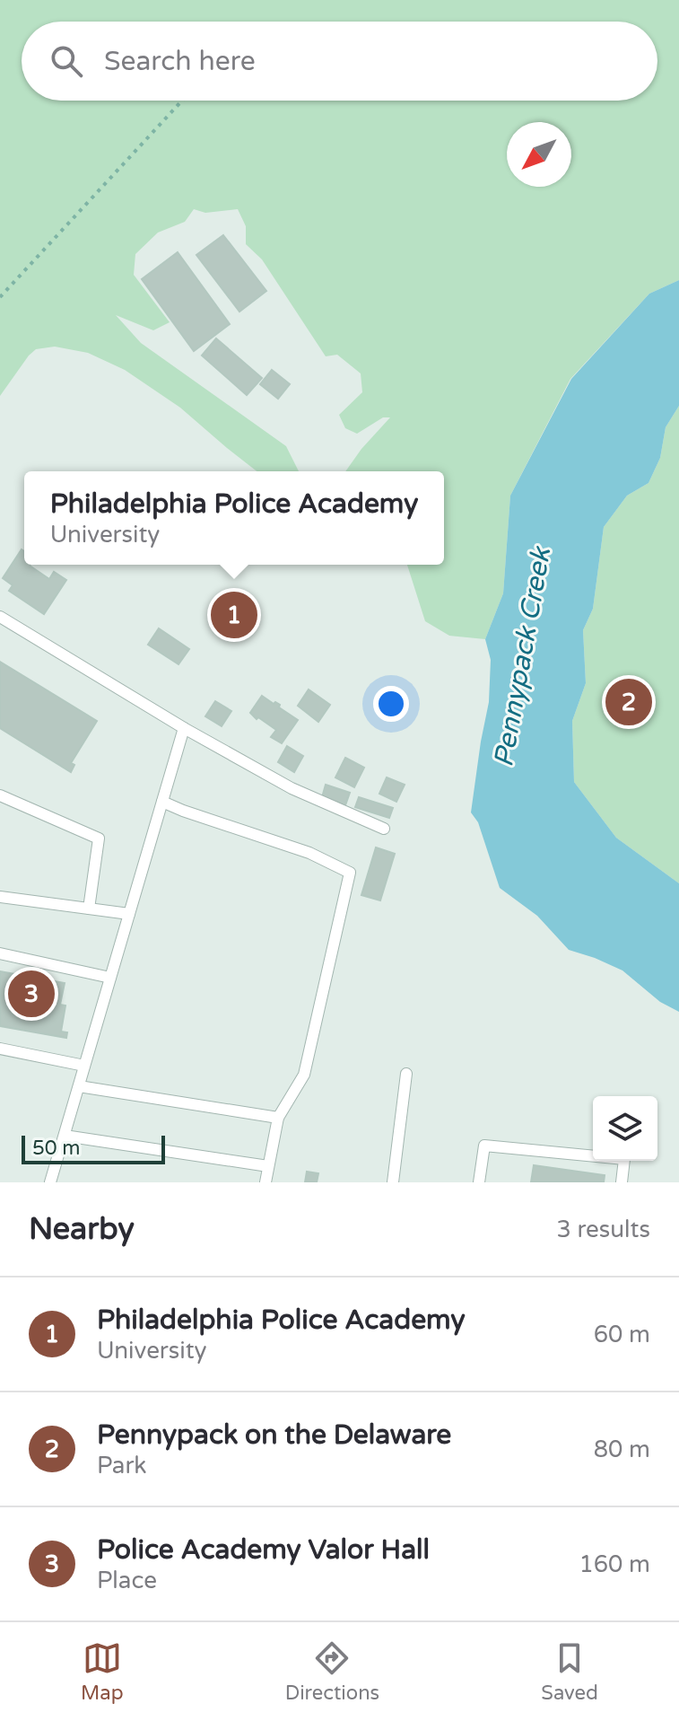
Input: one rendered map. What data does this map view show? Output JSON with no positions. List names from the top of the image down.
{
  "water": ["Pennypack Creek"],
  "scale_bar": "50 m",
  "north": "bottom left",
  "page": {
    "search": "Search here",
    "popup": ["Philadelphia Police Academy", "University"],
    "pins": ["1", "2", "3"],
    "scale": "50 m",
    "heading": ["Nearby", "3 results"],
    "list": [
      {
        "mark": "1",
        "name": "Philadelphia Police Academy",
        "note": "University",
        "value": "60 m"
      },
      {
        "mark": "2",
        "name": "Pennypack on the Delaware",
        "note": "Park",
        "value": "80 m"
      },
      {
        "mark": "3",
        "name": "Police Academy Valor Hall",
        "note": "Place",
        "value": "160 m"
      }
    ],
    "nav": ["Map", "Directions", "Saved"]
  }
}
